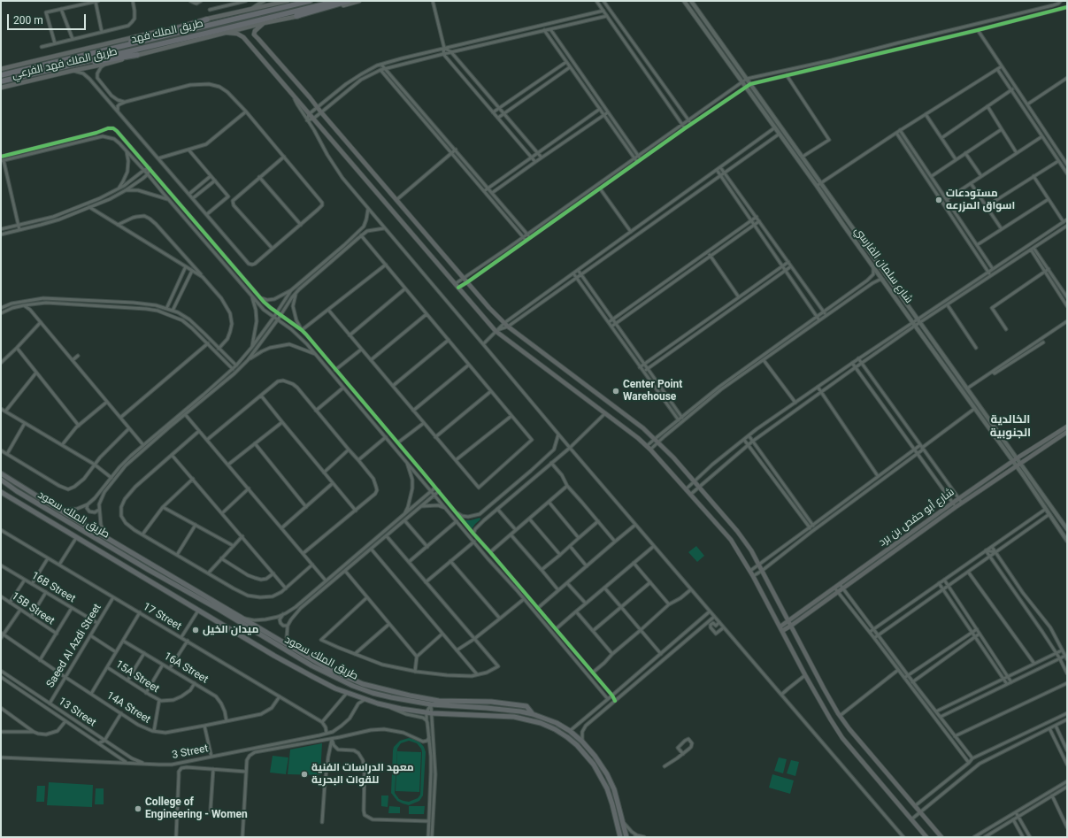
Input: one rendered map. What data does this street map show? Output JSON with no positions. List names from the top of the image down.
{
  "streets": {
    "highway": ["طريق الملك فهد"],
    "main road": ["طريق الملك فهد الفرعي", "طريق الملك سعود", "شارع أبو حفص بن برد"],
    "street": [
      "شارع سلمان الفارسي",
      "16B Street",
      "15B Street",
      "17 Street",
      "Saeed Al Azdi Street",
      "16A Street",
      "15A Street",
      "14A Street",
      "13 Street",
      "3 Street"
    ]
  },
  "crossings": [
    ["شارع سلمان الفارسي", "شارع أبو حفص بن برد"],
    ["طريق الملك سعود", "3 Street"],
    ["16B Street", "Saeed Al Azdi Street"],
    ["17 Street", "Saeed Al Azdi Street"],
    ["17 Street", "14A Street"],
    ["Saeed Al Azdi Street", "14A Street"],
    ["Saeed Al Azdi Street", "13 Street"],
    ["16A Street", "15A Street"],
    ["16A Street", "14A Street"],
    ["13 Street", "3 Street"]
  ],
  "districts": ["الخالدية الجنوبية"],
  "places": [
    "مستودعات اسواق المزرعه",
    "Center Point Warehouse",
    "ميدان الخيل",
    "معهد الدراسات الفنية للقوات البحرية",
    "College of Engineering - Women"
  ],
  "scale_bar": "200 m"
}
